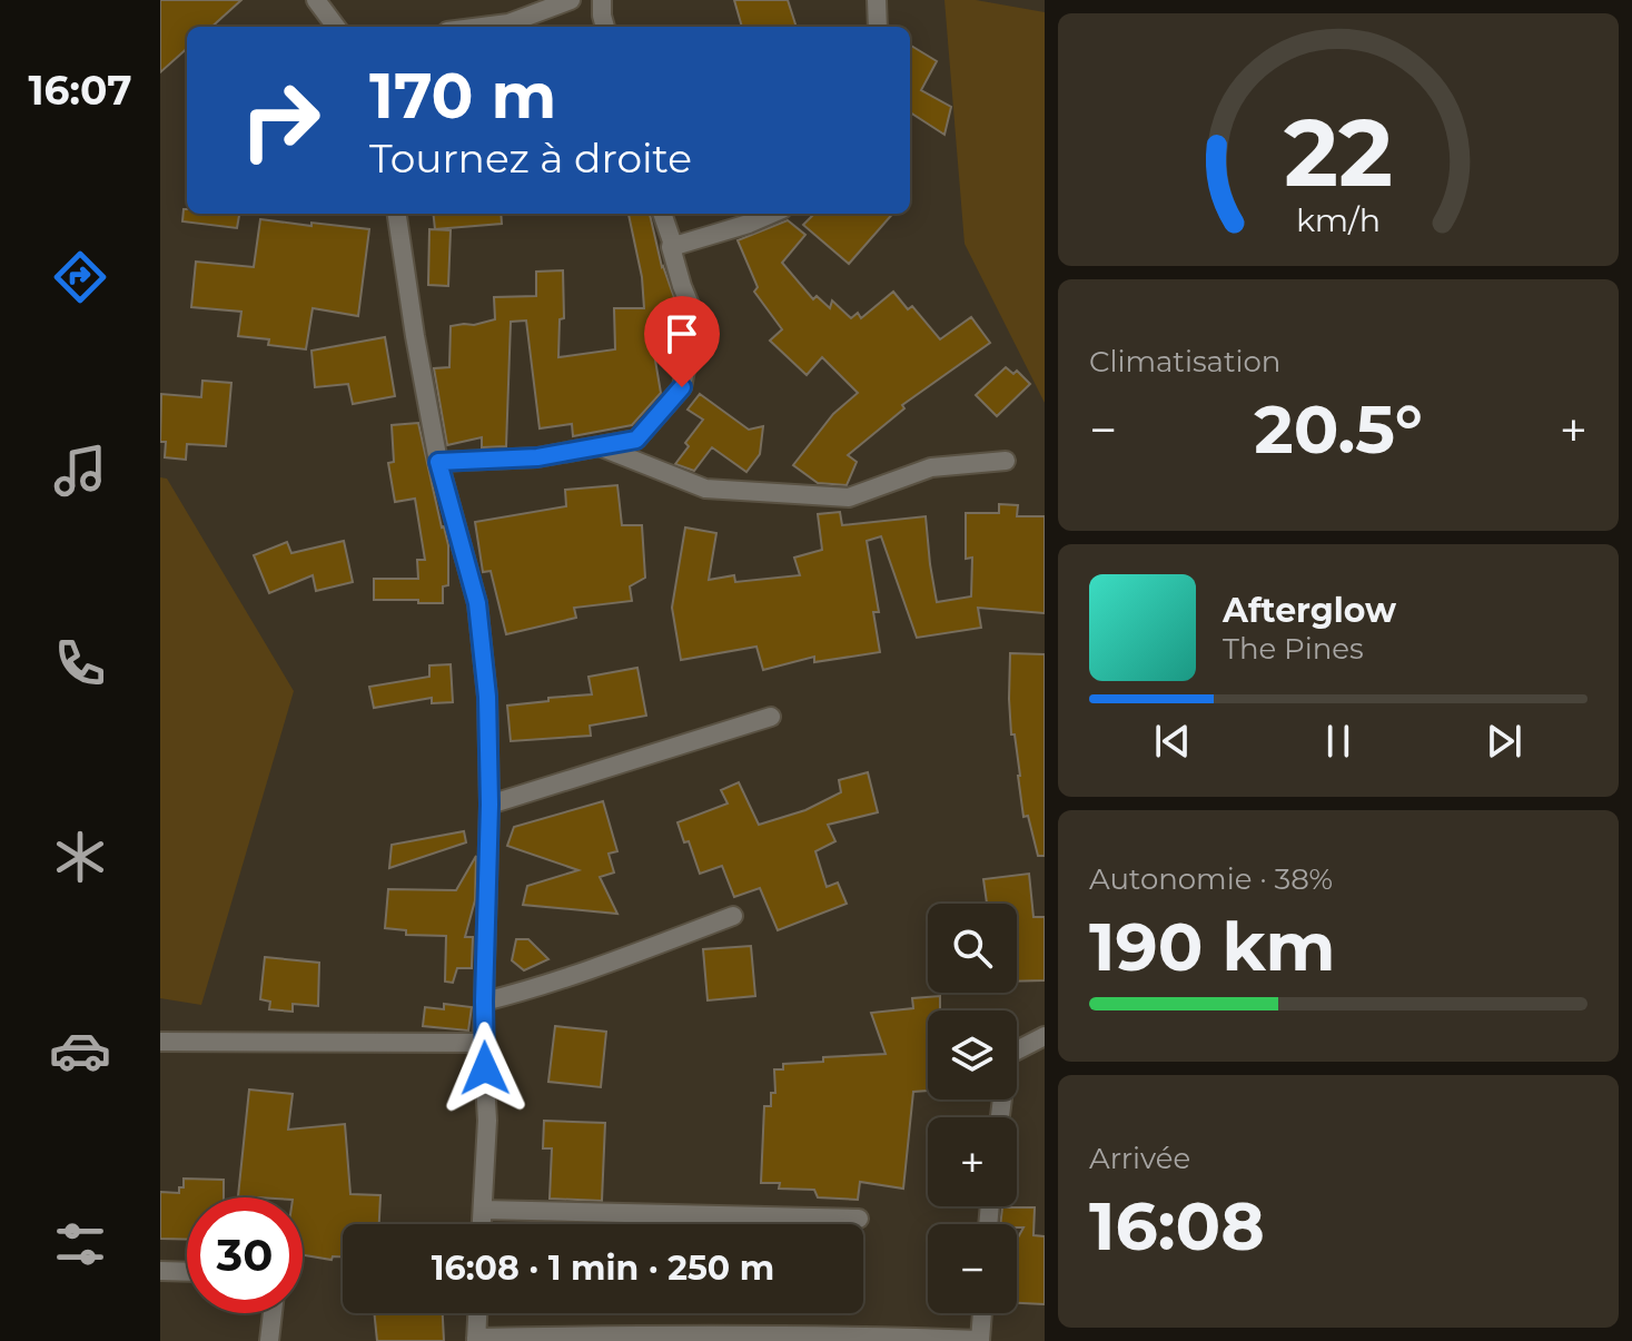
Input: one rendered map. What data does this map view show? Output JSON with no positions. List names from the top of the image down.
{
  "page": {
    "tabs": "16:07",
    "turn": ["170 m", "Tournez à droite"],
    "tile": [
      "Climatisation",
      ["Autonomie · 38%", "190 km"],
      ["Arrivée", "16:08"]
    ],
    "heat": ["−", "20.5°", "+"],
    "song": ["Afterglow", "The Pines"],
    "map_buttons": ["+", "−"],
    "limit": "30",
    "trip": "16:08 · 1 min · 250 m",
    "gauge": ["22", "km/h"]
  }
}
